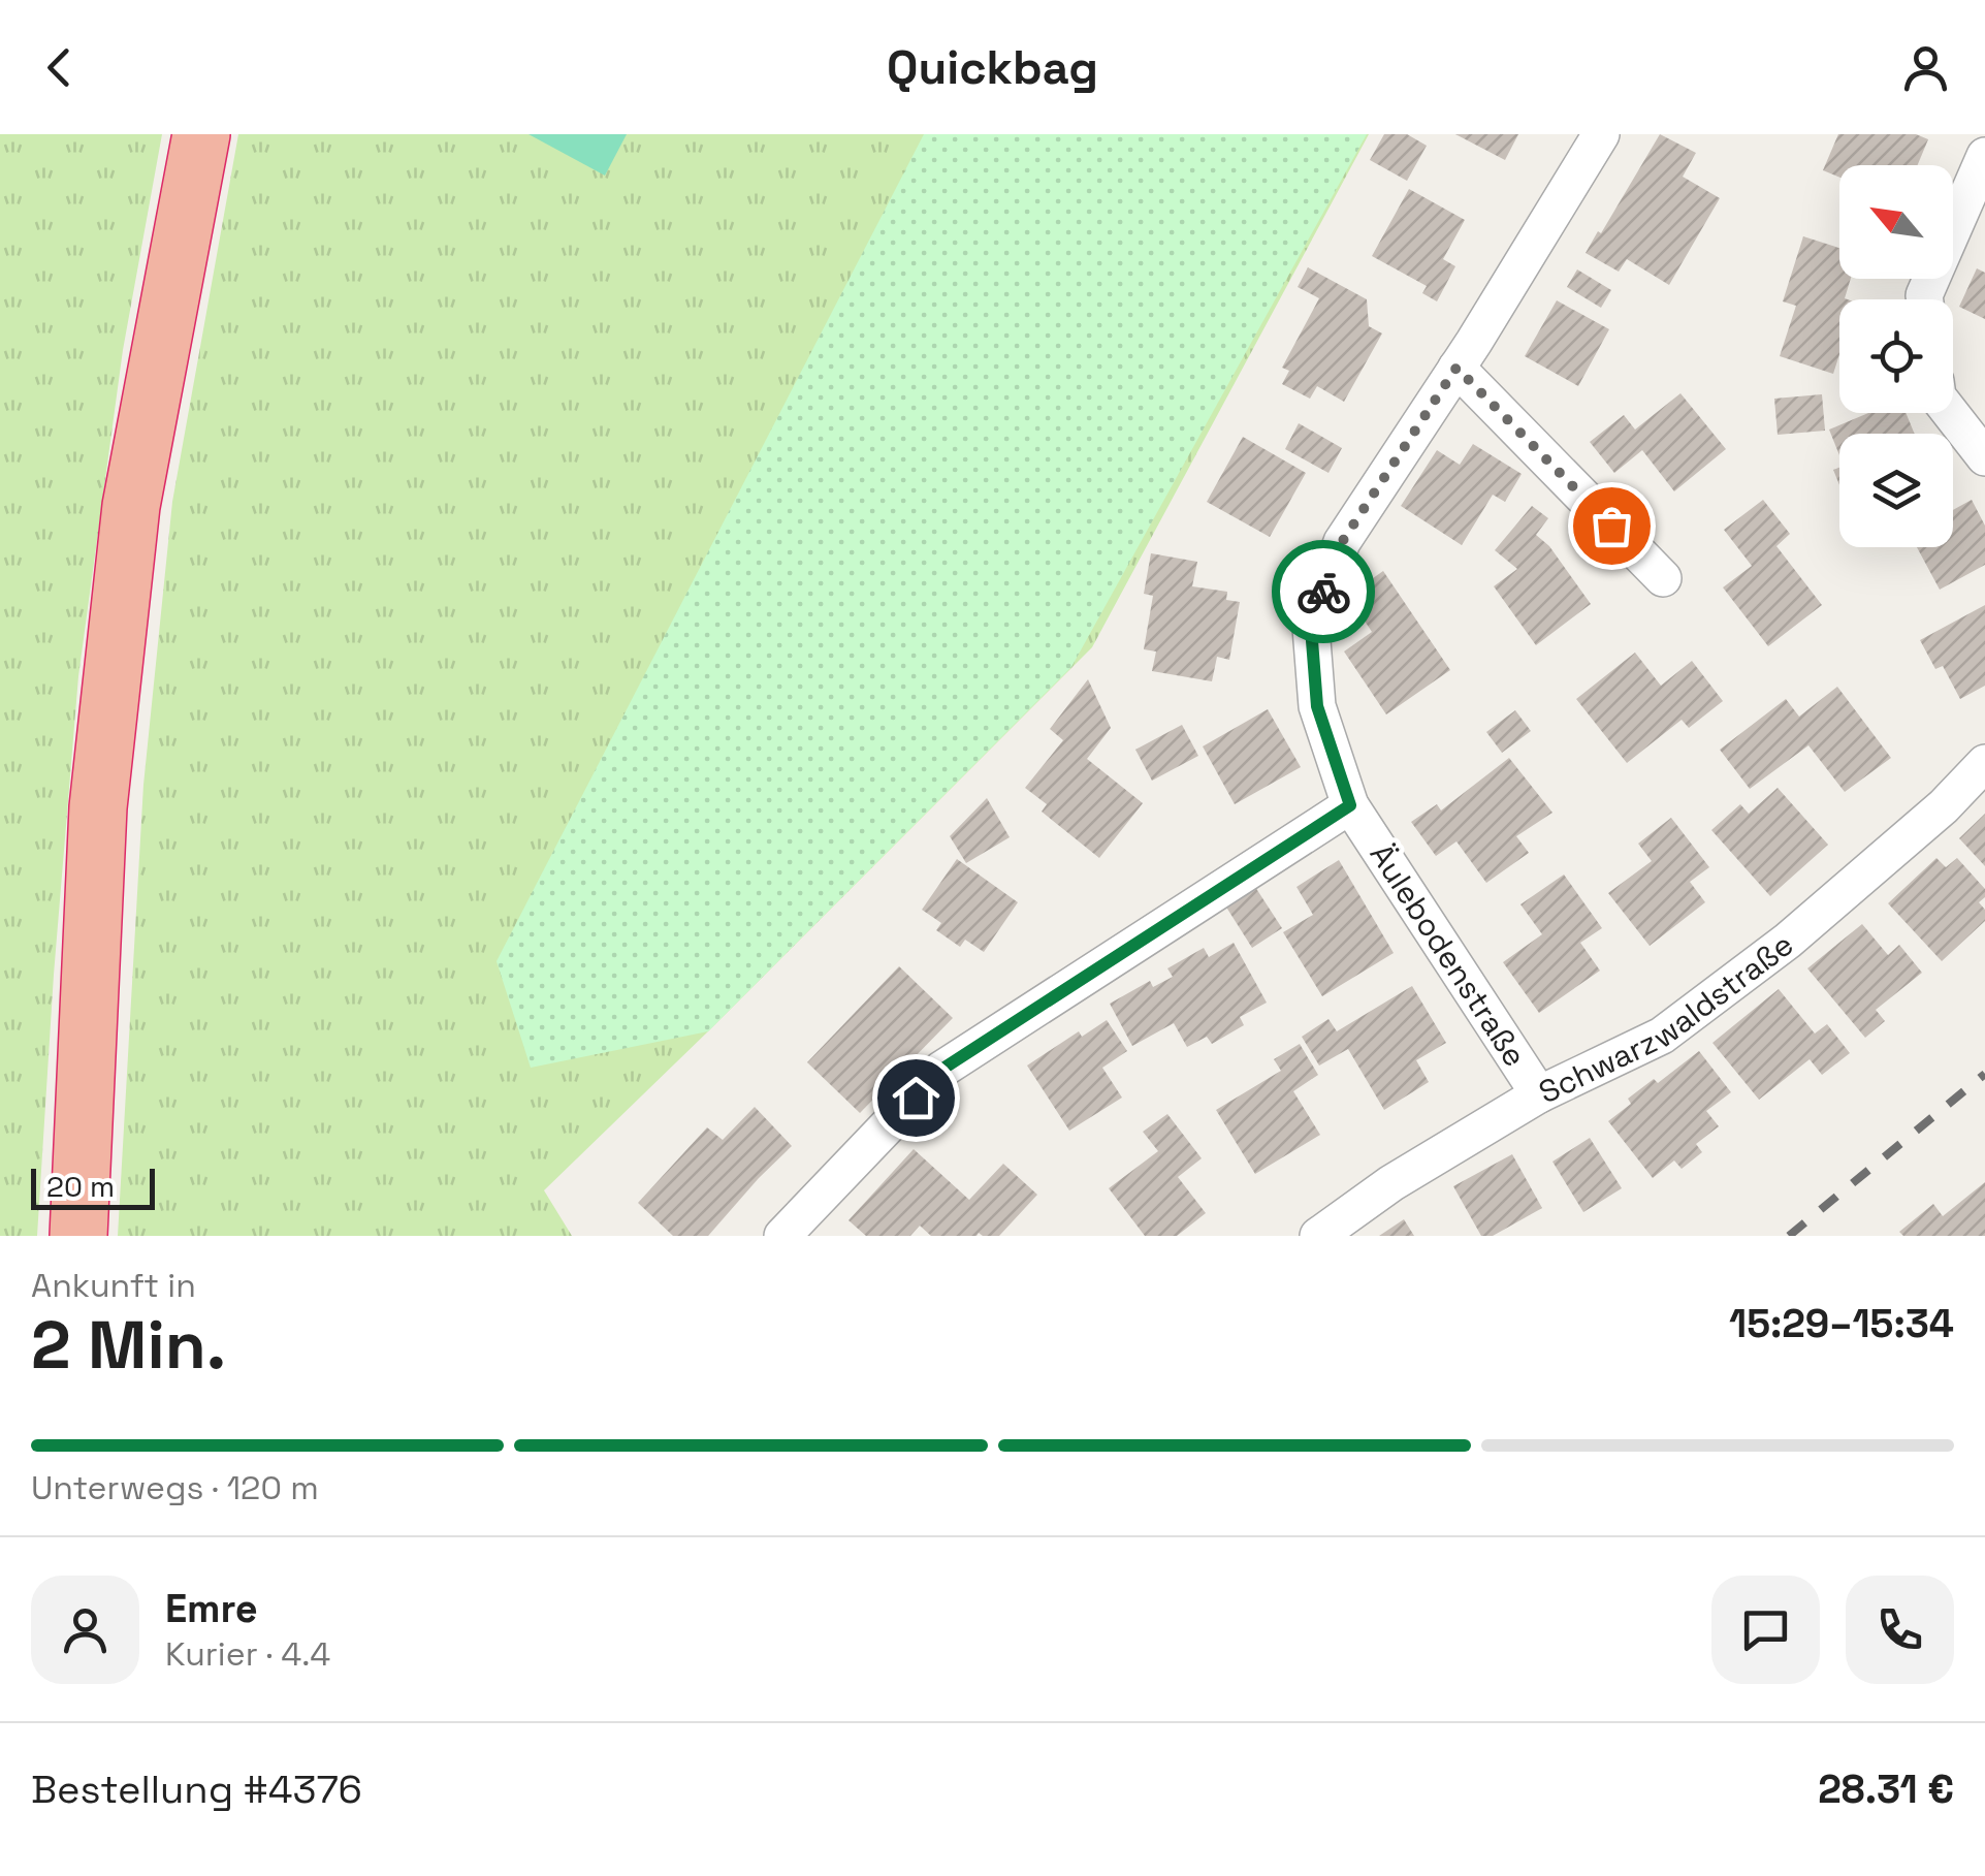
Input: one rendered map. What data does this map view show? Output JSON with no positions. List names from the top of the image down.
{
  "streets": {
    "street": ["Äulebodenstraße", "Schwarzwaldstraße"]
  },
  "crossings": [
    ["Äulebodenstraße", "Schwarzwaldstraße"]
  ],
  "scale_bar": "20 m",
  "north": "top left",
  "page": {
    "header": "Quickbag",
    "scale": "20 m",
    "heading": ["2 Min.", "Ankunft in", "15:29–15:34"],
    "panel": [
      "Emre",
      "Kurier · 4.4",
      "Bestellung #4376",
      "28.31 €"
    ],
    "bar": "Unterwegs · 120 m"
  }
}
